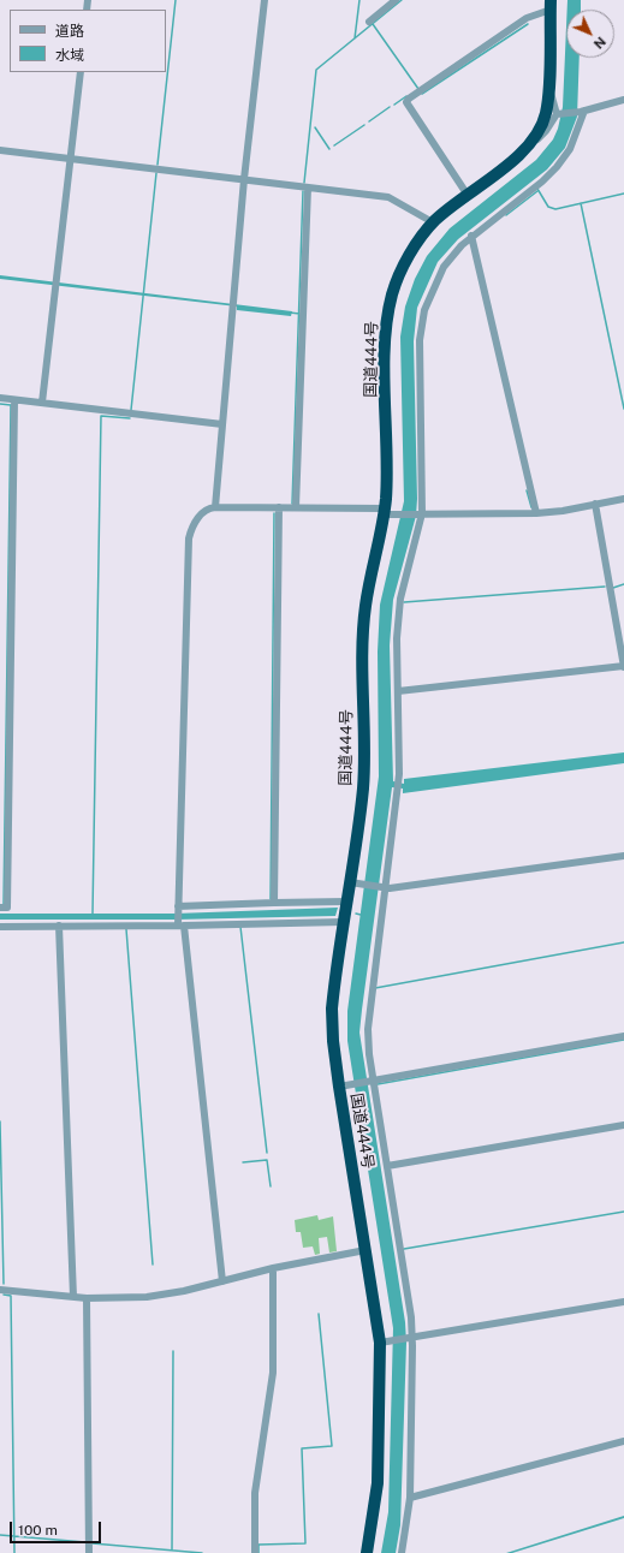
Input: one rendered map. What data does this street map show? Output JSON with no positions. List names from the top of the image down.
{
  "streets": {
    "highway": ["国道444号"]
  },
  "legend": ["道路", "水域"],
  "scale_bar": "100 m",
  "north": "bottom right"
}
